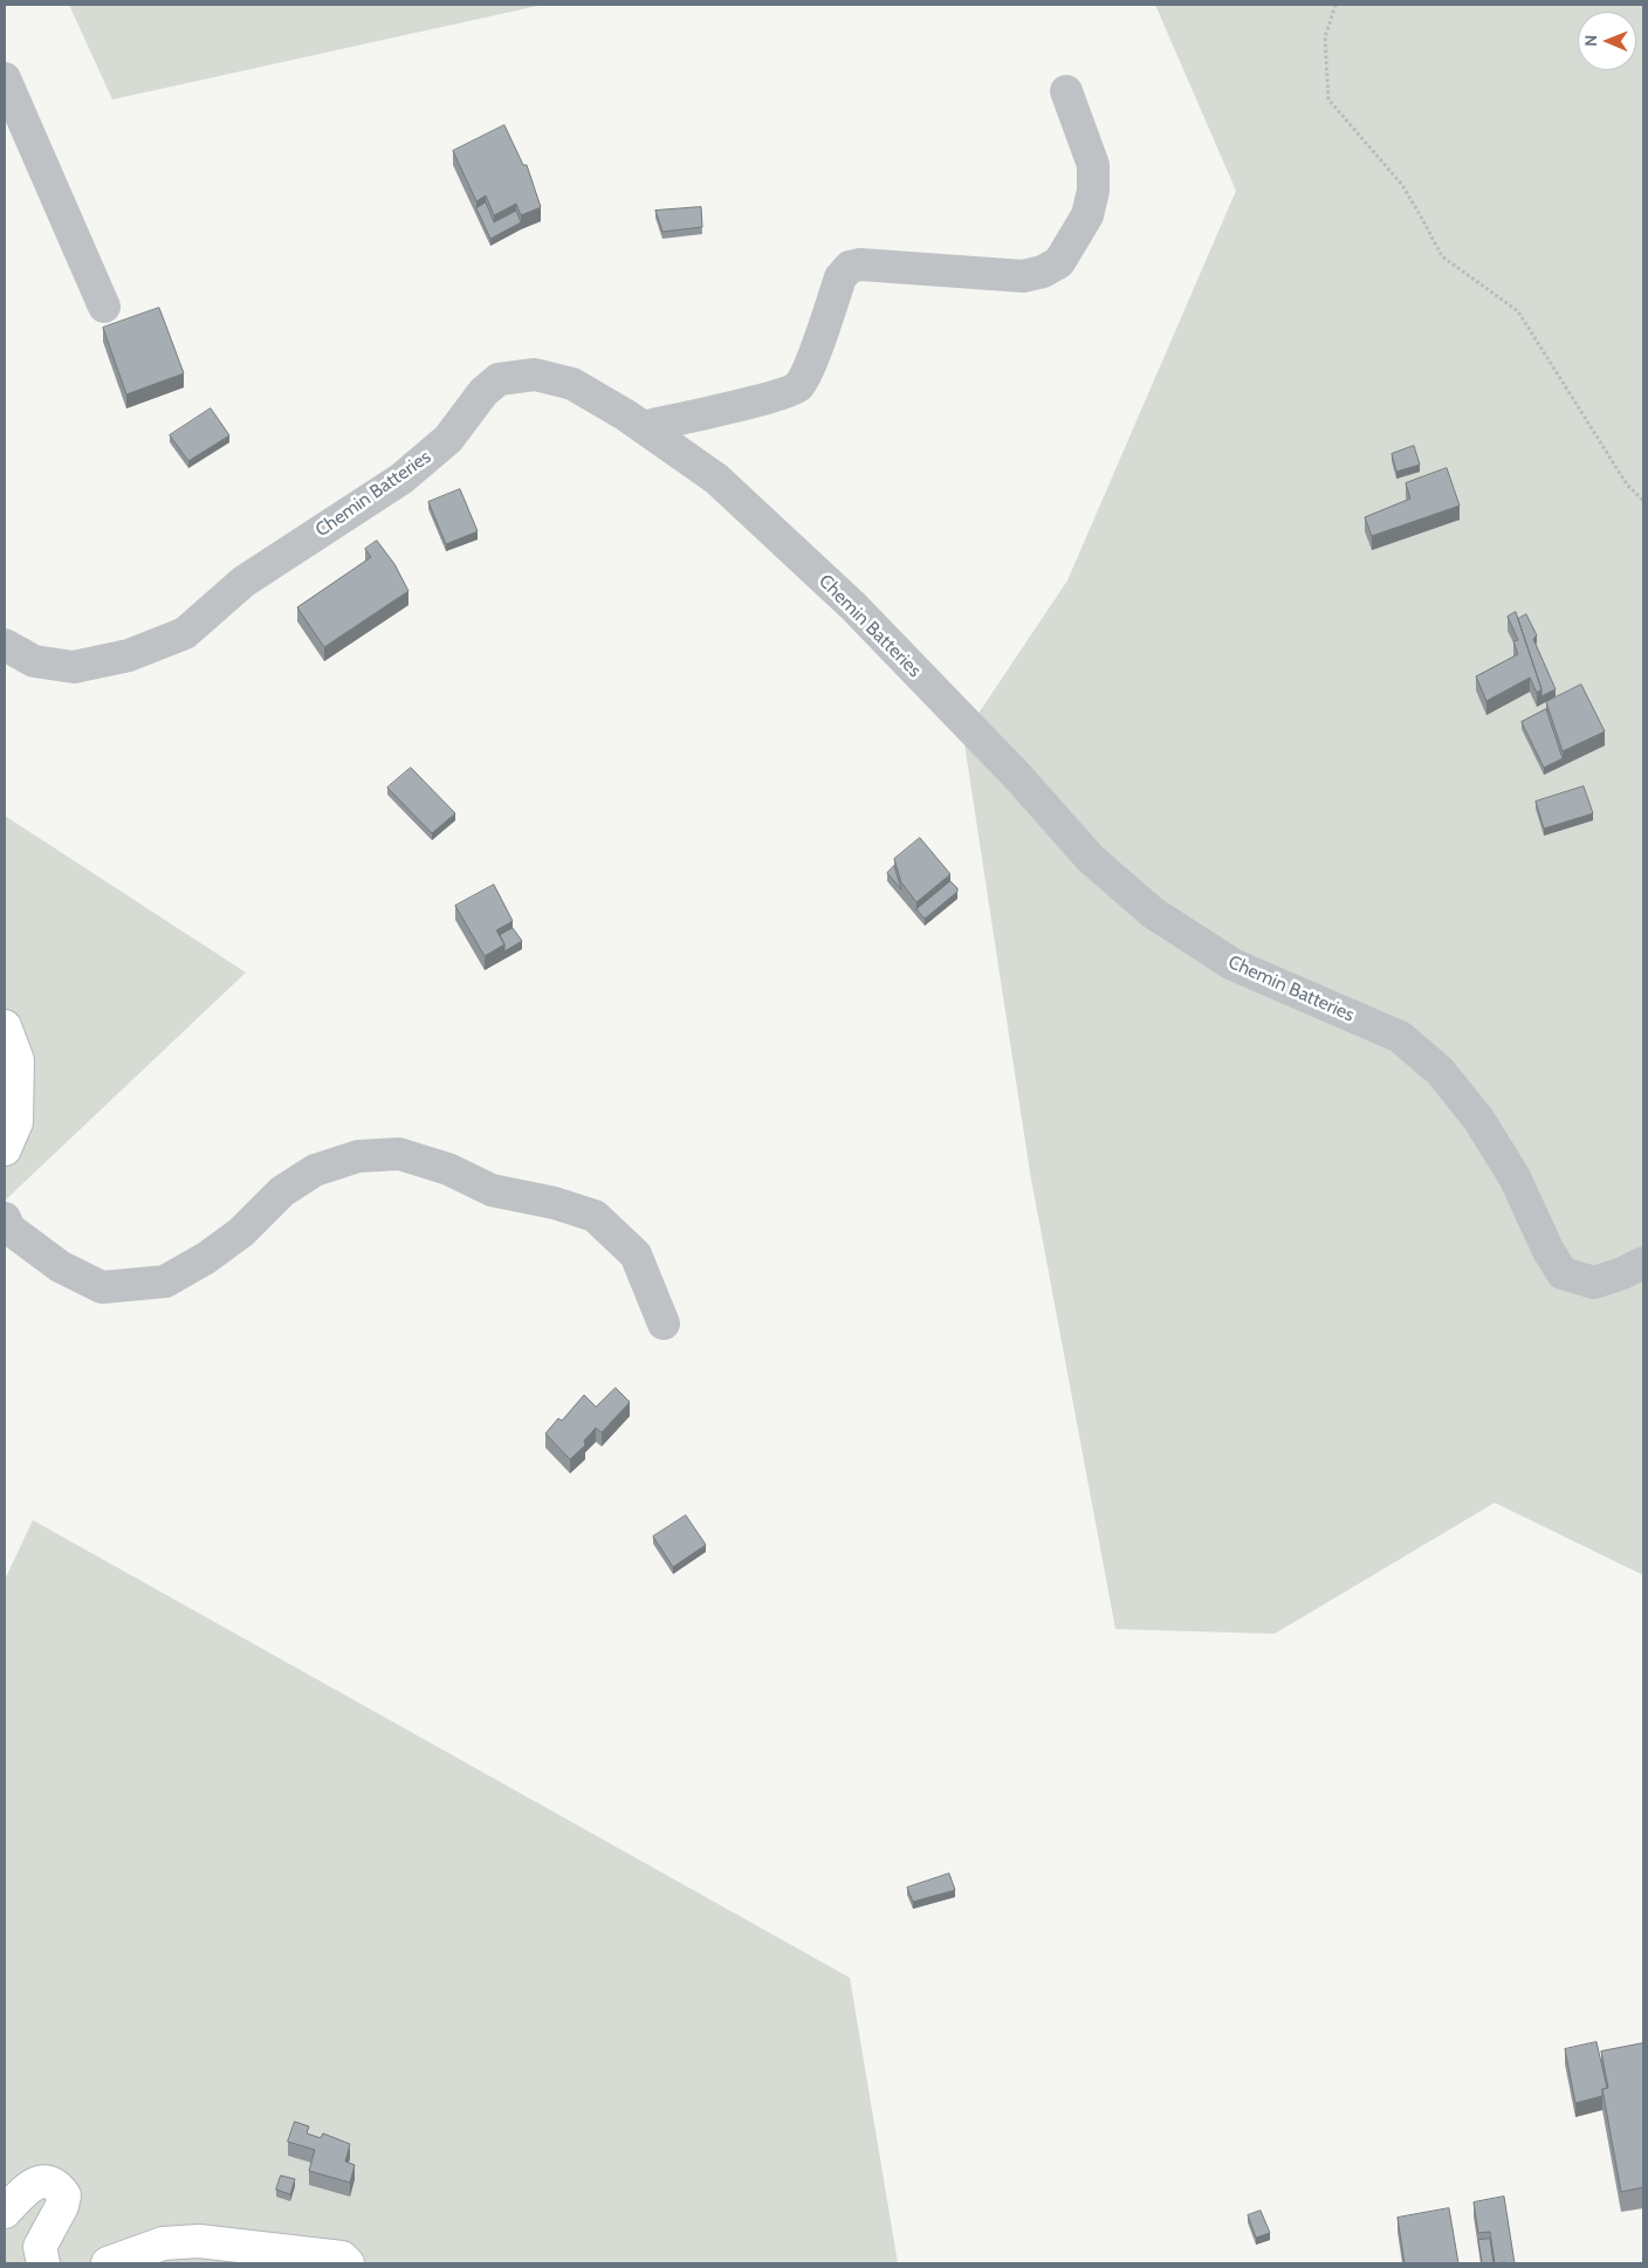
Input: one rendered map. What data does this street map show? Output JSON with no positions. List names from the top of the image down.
{
  "streets": {
    "street": ["Chemin Batteries"]
  },
  "north": "left"
}
